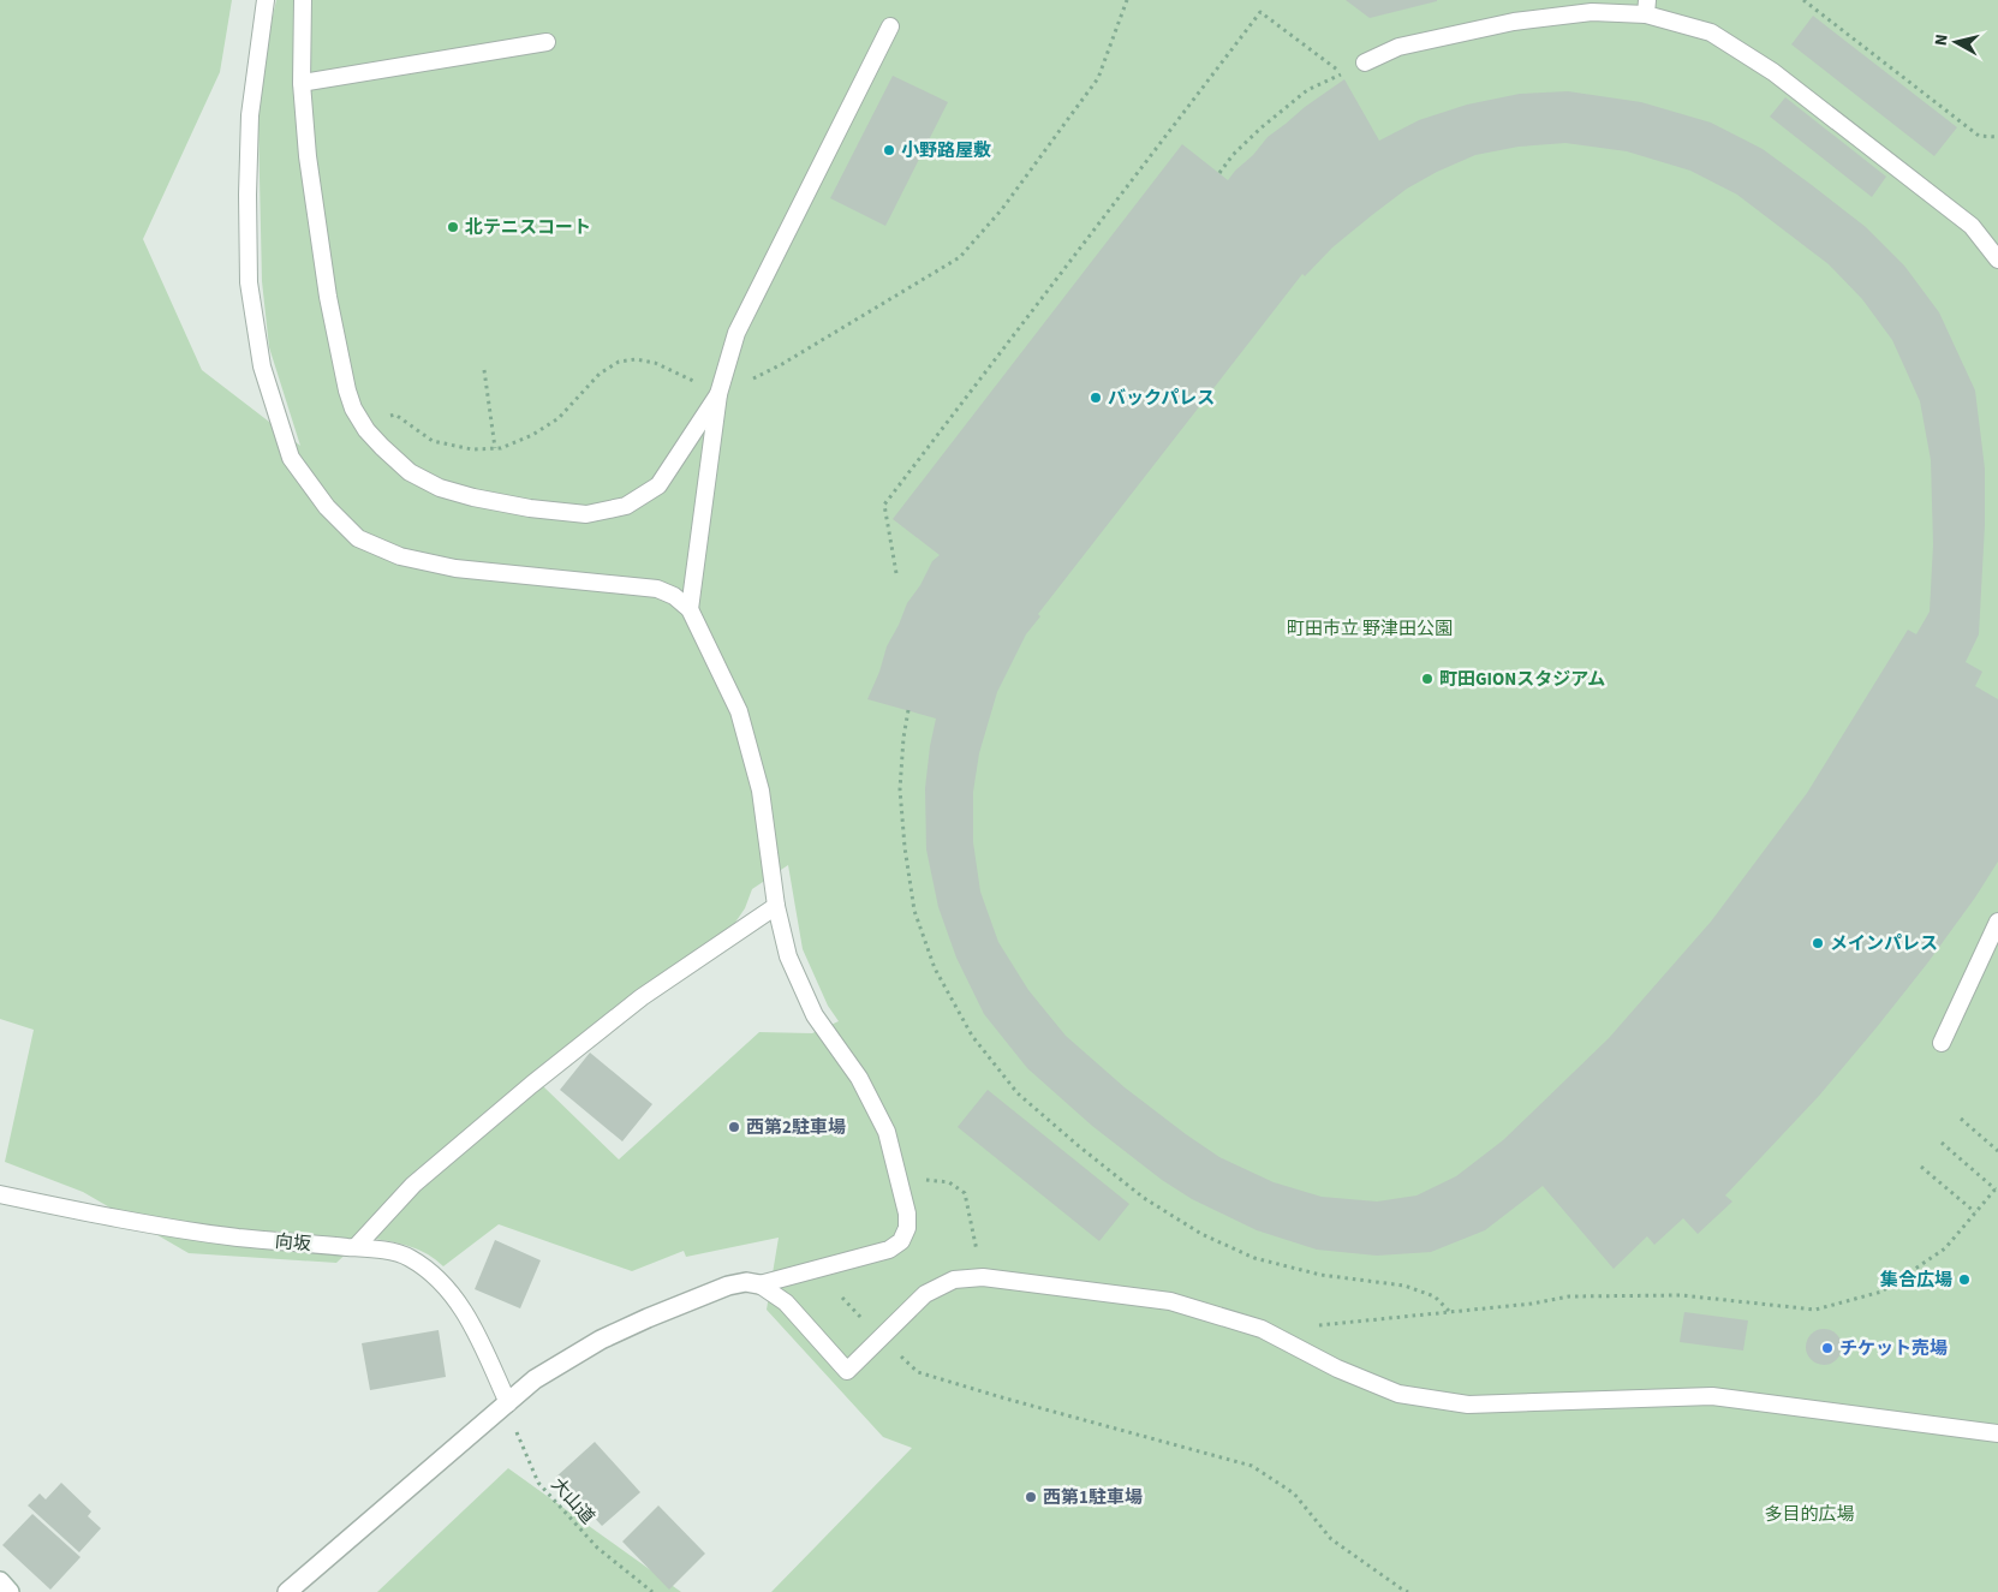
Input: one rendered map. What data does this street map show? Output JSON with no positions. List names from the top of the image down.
{
  "streets": {
    "lane": ["向坂"],
    "path": ["大山道"]
  },
  "crossings": [
    ["向坂", "大山道"]
  ],
  "parks": ["町田市立 野津田公園", "多目的広場"],
  "places": [
    "小野路屋敷",
    "北テニスコート",
    "バックパレス",
    "町田GIONスタジアム",
    "メインパレス",
    "西第2駐車場",
    "集合広場",
    "チケット売場",
    "西第1駐車場"
  ],
  "north": "left"
}
